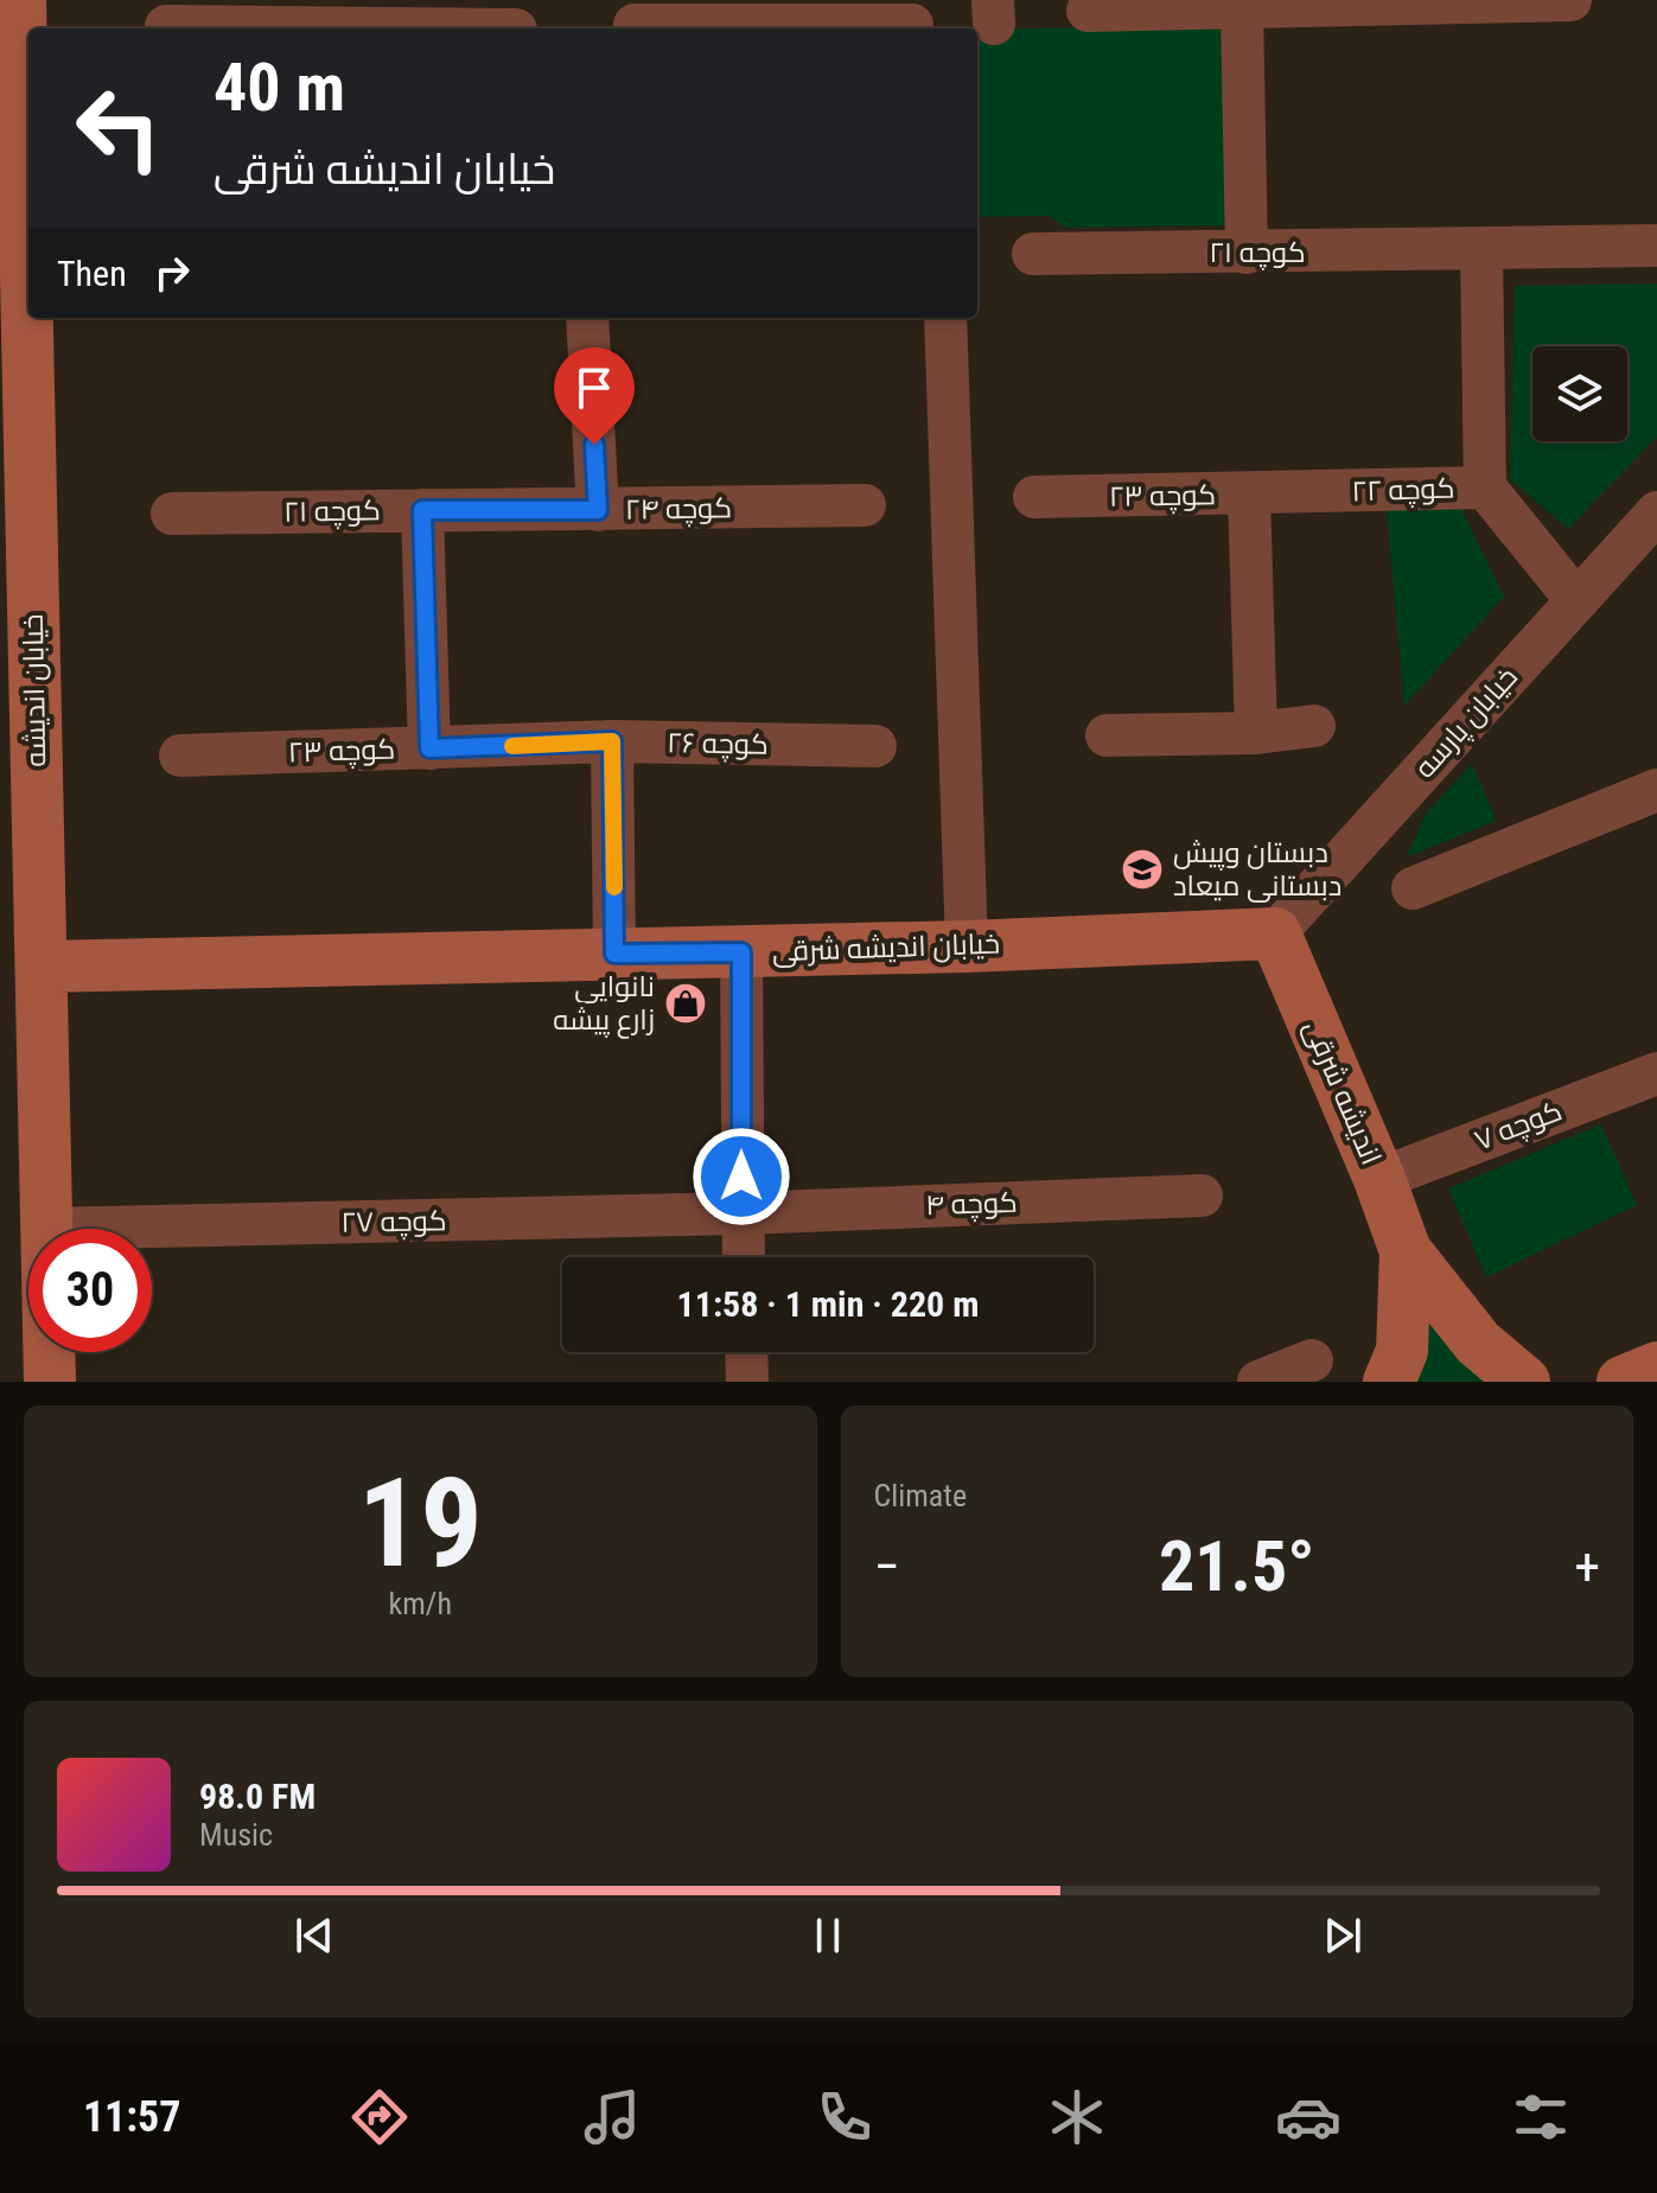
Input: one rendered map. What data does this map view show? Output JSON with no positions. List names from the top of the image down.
{
  "streets": {
    "street": [
      "کوچه ۲۱",
      "کوچه ۲۲",
      "کوچه ۲۳",
      "کوچه ۲۴",
      "خیابان اندیشه",
      "خیابان پارسه",
      "کوچه ۲۶",
      "خیابان اندیشه شرقی",
      "اندیشه شرقی",
      "کوچه ۷",
      "کوچه ۴",
      "کوچه ۲۷"
    ]
  },
  "crossings": [
    ["کوچه ۲۱", "کوچه ۲۴"],
    ["کوچه ۲۲", "کوچه ۲۳"],
    ["کوچه ۲۲", "خیابان پارسه"],
    ["کوچه ۲۳", "کوچه ۲۶"],
    ["خیابان اندیشه", "خیابان اندیشه شرقی"],
    ["خیابان اندیشه", "کوچه ۲۷"],
    ["خیابان پارسه", "خیابان اندیشه شرقی"],
    ["خیابان پارسه", "اندیشه شرقی"],
    ["خیابان اندیشه شرقی", "اندیشه شرقی"],
    ["اندیشه شرقی", "کوچه ۷"],
    ["کوچه ۴", "کوچه ۲۷"]
  ],
  "places": {
    "school or university": ["دبستان وپیش دبستانی میعاد"],
    "shop": ["نانوایی زارع پیشه"]
  },
  "page": {
    "turn": ["40 m", "خیابان اندیشه شرقی"],
    "then": "Then",
    "limit": "30",
    "trip": "11:58 · 1 min · 220 m",
    "tile": [
      ["19", "km/h"],
      "Climate"
    ],
    "heat": ["−", "21.5°", "+"],
    "song": ["98.0 FM", "Music"],
    "tabs": "11:57"
  }
}
